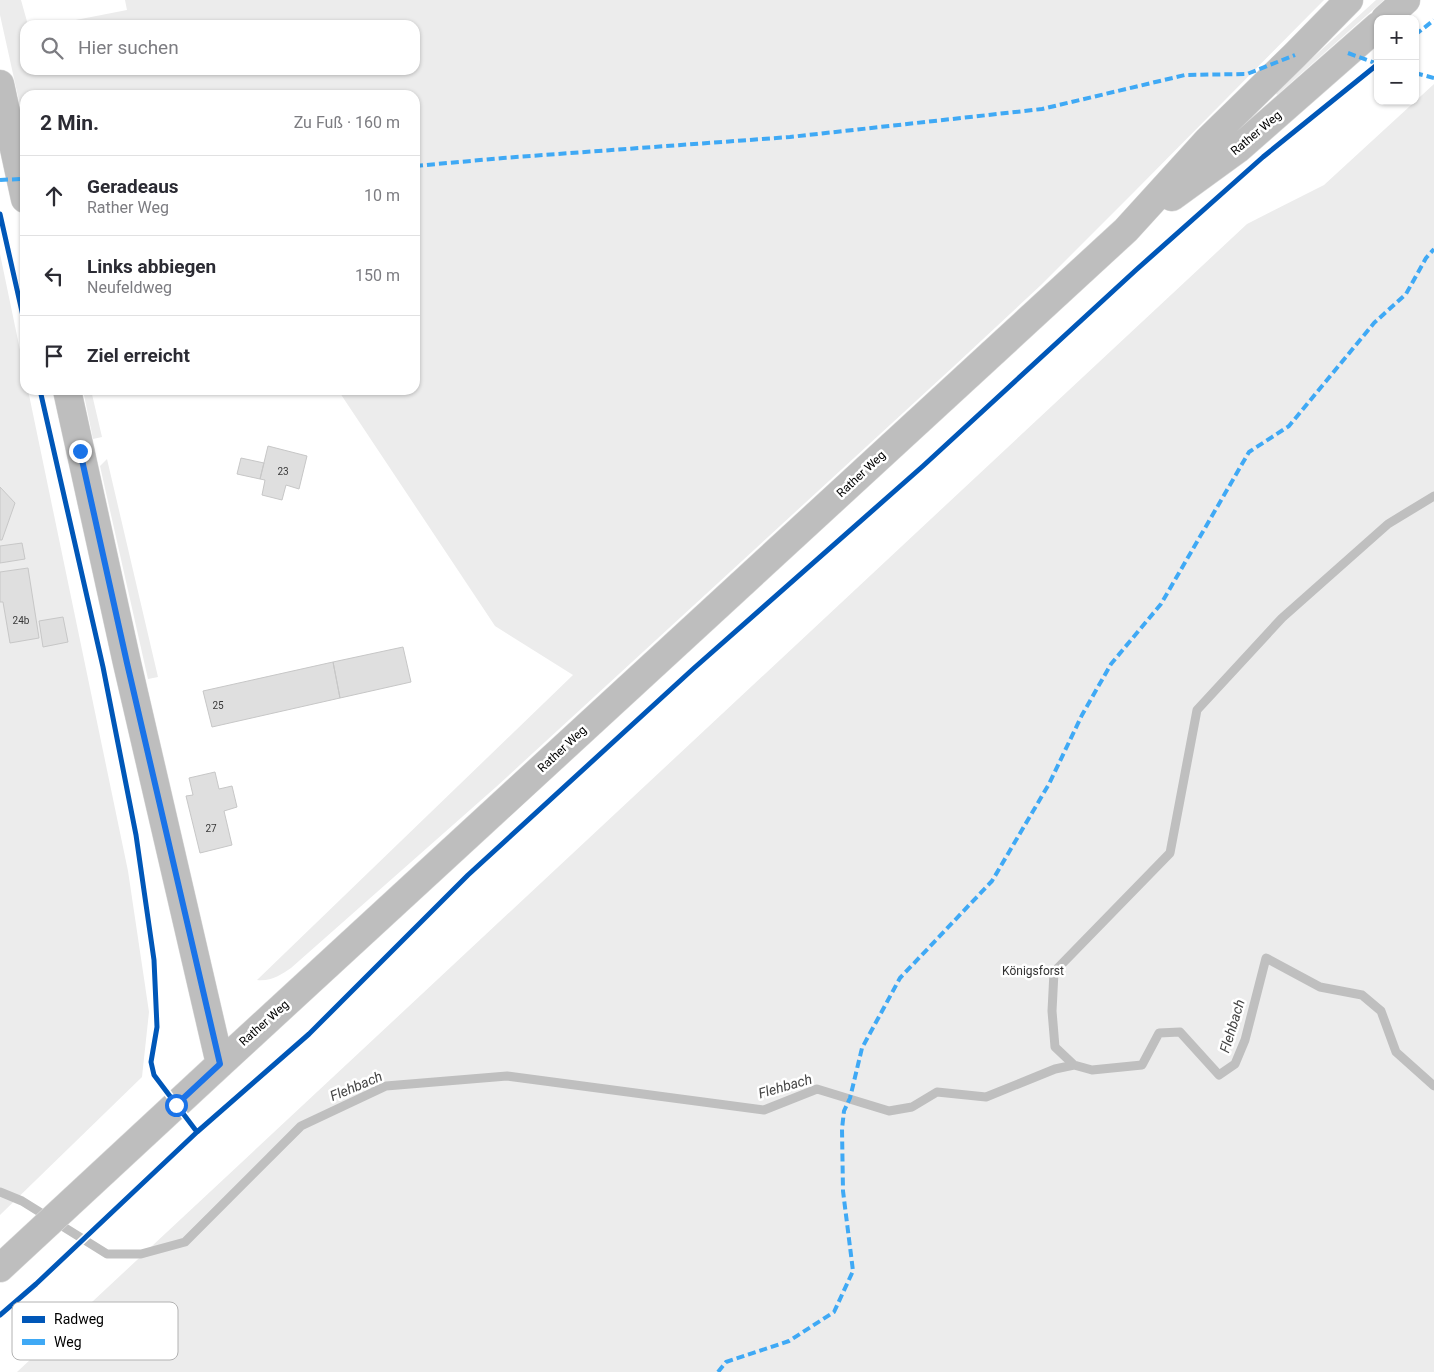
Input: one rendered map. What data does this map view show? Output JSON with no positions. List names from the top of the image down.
{
  "streets": {
    "main road": ["Rather Weg"]
  },
  "water": ["Flehbach"],
  "parks": ["Königsforst"],
  "house_numbers": [
    "23",
    "24b",
    "25",
    "27"
  ],
  "legend": ["Radweg", "Weg"],
  "page": {
    "map_buttons": ["+", "−"],
    "search": "Hier suchen",
    "heading": ["2 Min.", "Zu Fuß · 160 m"],
    "list": [
      ["Geradeaus", "Rather Weg", "10 m"],
      ["Links abbiegen", "Neufeldweg", "150 m"],
      "Ziel erreicht"
    ]
  }
}
